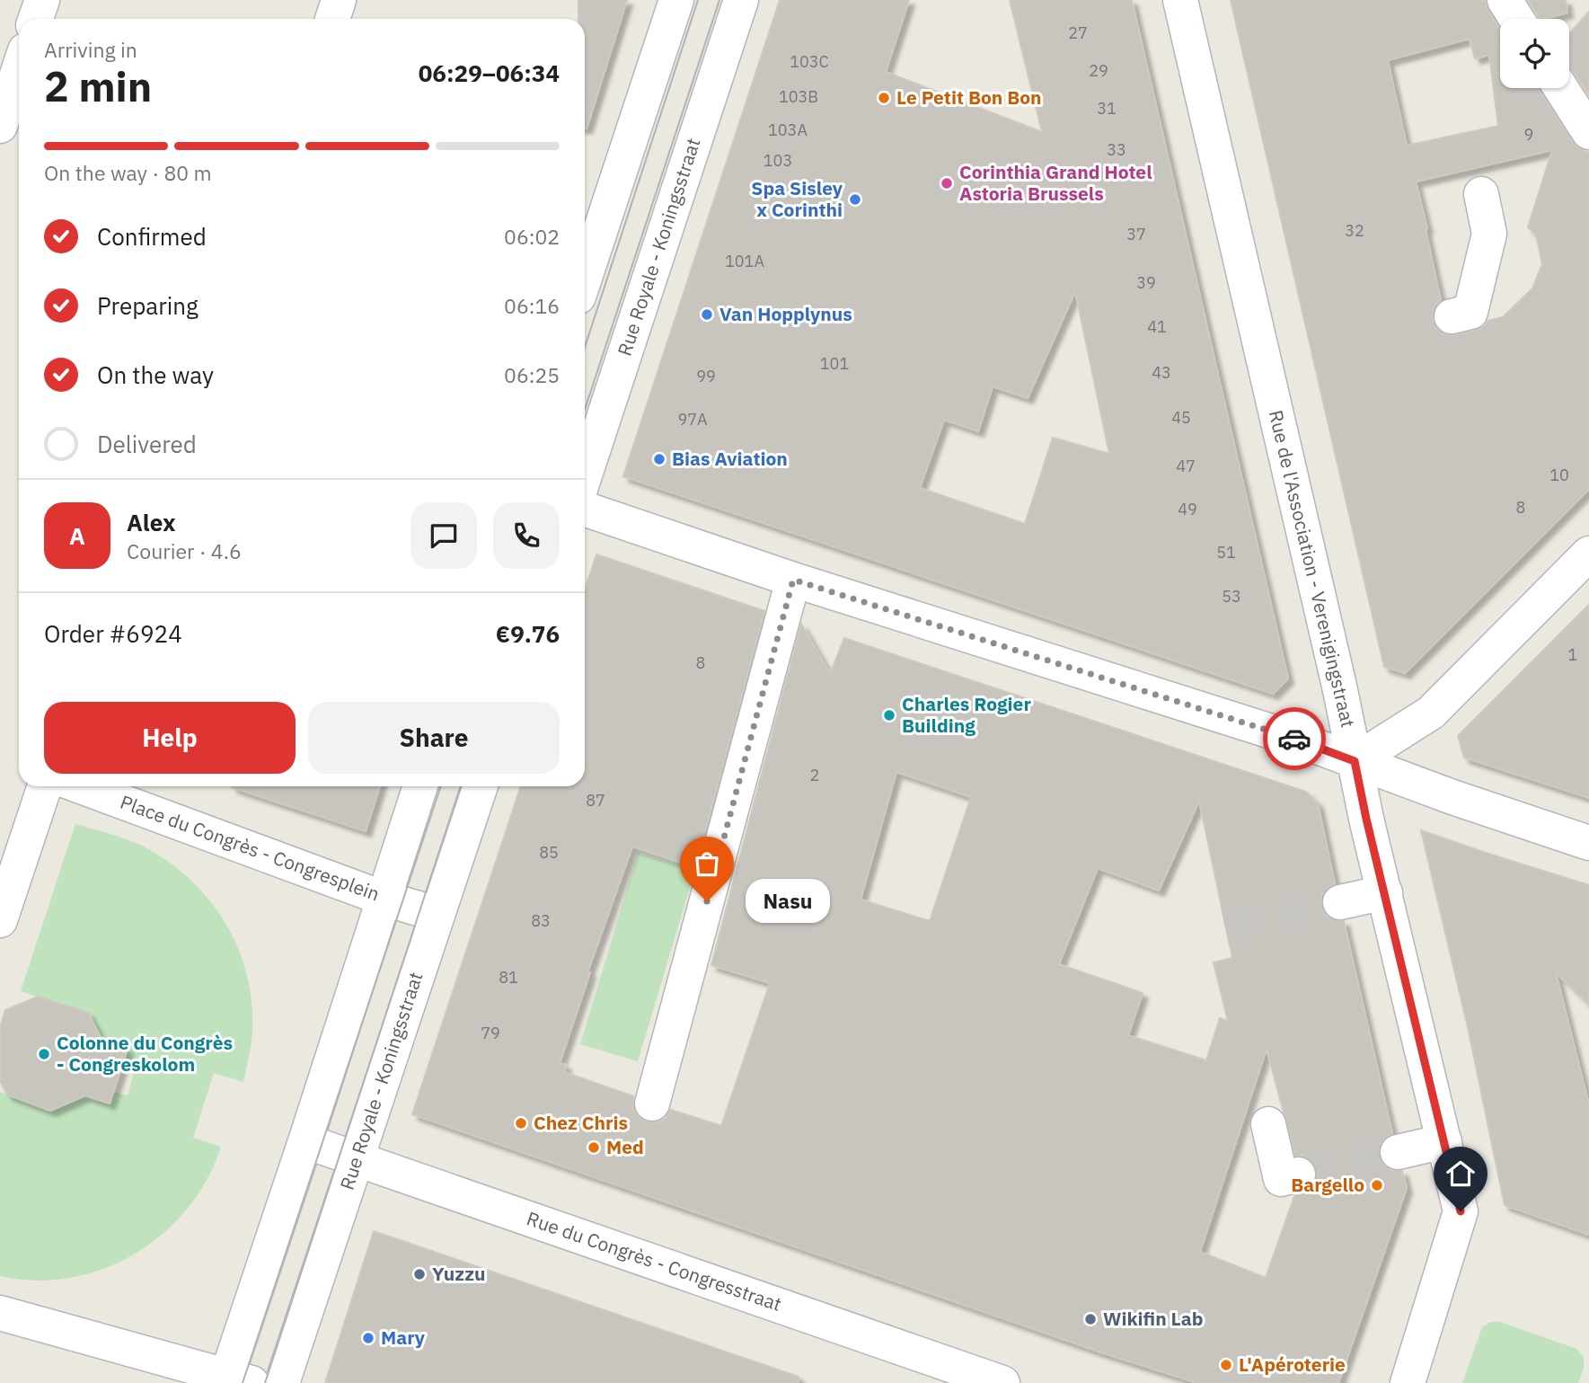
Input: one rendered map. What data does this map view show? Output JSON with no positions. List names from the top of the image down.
{
  "streets": {
    "street": [
      "Rue Royale - Koningsstraat",
      "Rue de l'Association - Verenigingstraat",
      "Place du Congrès - Congresplein",
      "Rue du Congrès - Congresstraat"
    ]
  },
  "crossings": [
    ["Rue Royale - Koningsstraat", "Place du Congrès - Congresplein"],
    ["Rue Royale - Koningsstraat", "Rue du Congrès - Congresstraat"]
  ],
  "places": [
    "Le Petit Bon Bon",
    "Corinthia Grand Hotel Astoria Brussels",
    "Spa Sisley x Corinthi",
    "Van Hopplynus",
    "Bias Aviation",
    "Charles Rogier Building",
    "Nasu",
    "Colonne du Congrès - Congreskolom",
    "Chez Chris",
    "Med",
    "Bargello",
    "Yuzzu",
    "Wikifin Lab",
    "Mary",
    "L'Apéroterie"
  ],
  "house_numbers": [
    "27",
    "103C",
    "29",
    "103B",
    "31",
    "103A",
    "9",
    "33",
    "103",
    "32",
    "37",
    "101A",
    "39",
    "41",
    "101",
    "43",
    "99",
    "45",
    "97A",
    "47",
    "10",
    "8",
    "49",
    "51",
    "53",
    "1",
    "8",
    "2",
    "87",
    "85",
    "83",
    "81",
    "79"
  ],
  "page": {
    "heading": ["2 min", "Arriving in", "06:29–06:34"],
    "panel": [
      "Alex",
      "Courier · 4.6",
      "Order #6924",
      "€9.76"
    ],
    "bar": "On the way · 80 m",
    "list": [
      ["Confirmed", "06:02"],
      ["Preparing", "06:16"],
      ["On the way", "06:25"],
      "Delivered"
    ],
    "round": "A",
    "buttons": ["Help", "Share"],
    "bubble": "Nasu"
  }
}
